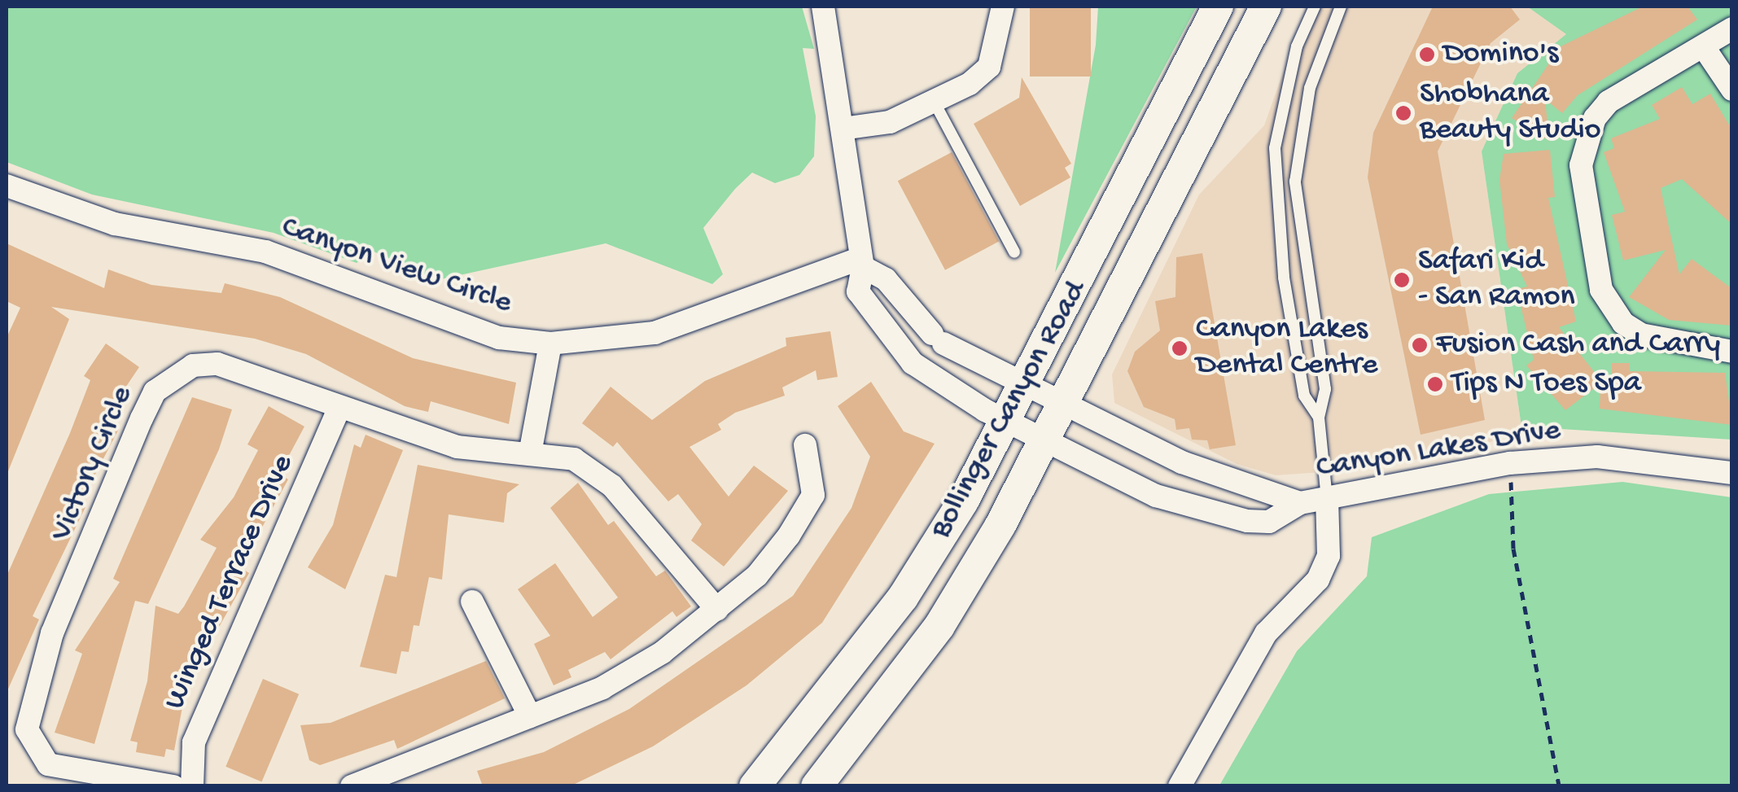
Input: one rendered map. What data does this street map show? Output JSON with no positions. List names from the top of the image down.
{
  "streets": {
    "main road": ["Bollinger Canyon Road"],
    "street": [
      "Canyon View Circle",
      "Canyon Lakes Drive",
      "Victory Circle",
      "Winged Terrace Drive"
    ]
  },
  "crossings": [
    ["Bollinger Canyon Road", "Canyon Lakes Drive"],
    ["Victory Circle", "Winged Terrace Drive"]
  ],
  "places": [
    "Domino's",
    "Shobhana Beauty Studio",
    "Safari Kid - San Ramon",
    "Fusion Cash and Carry",
    "Canyon Lakes Dental Centre",
    "Tips N Toes Spa"
  ]
}
